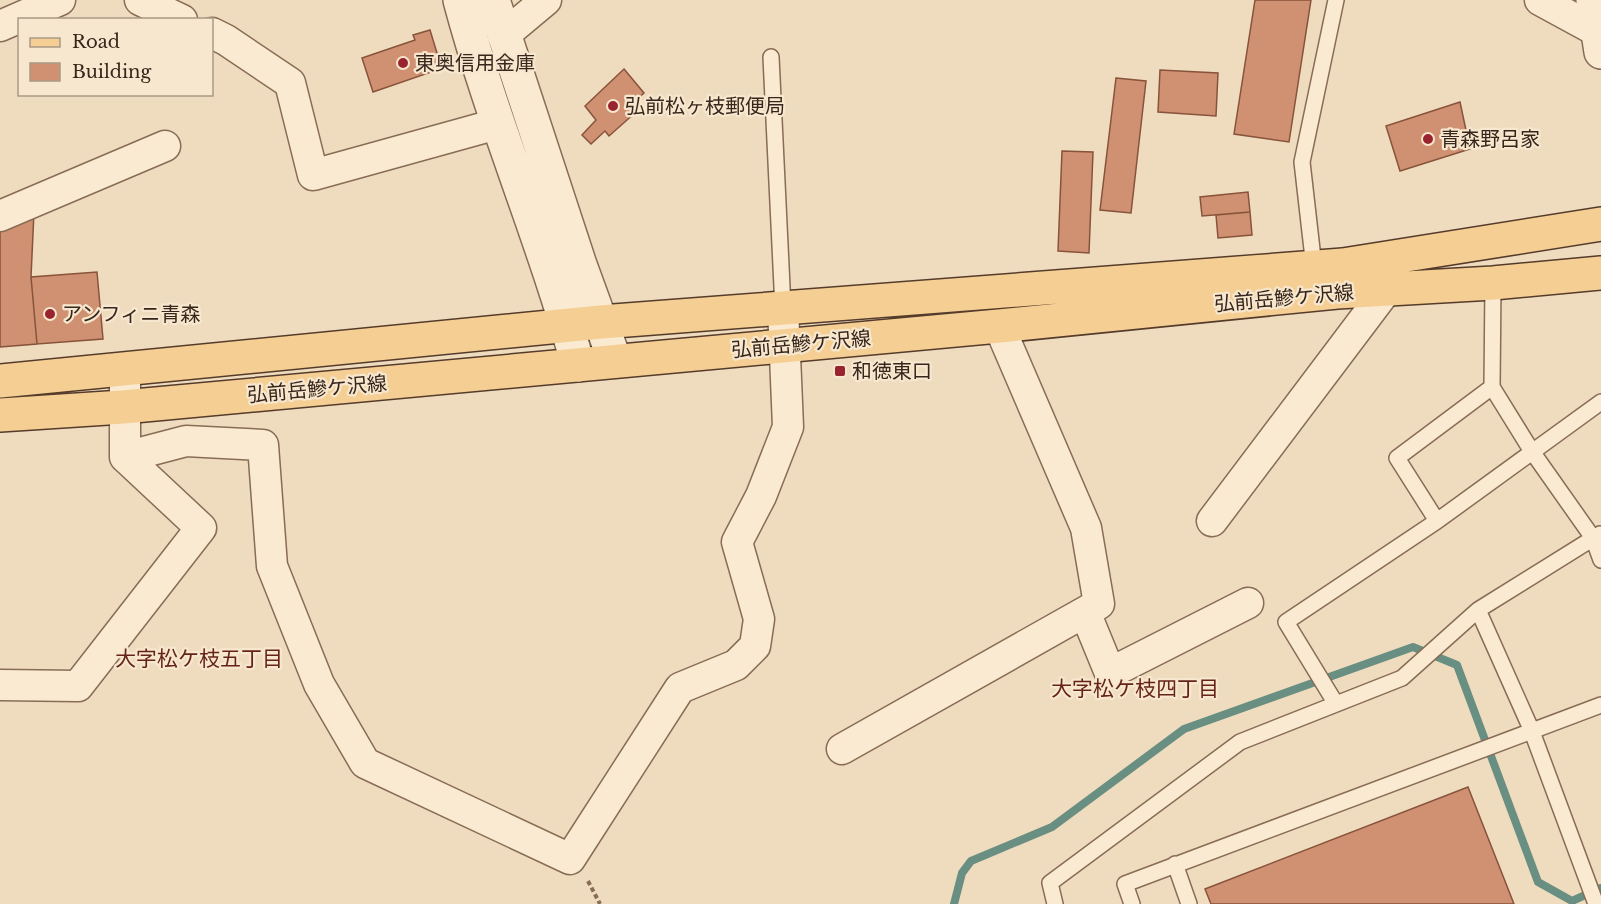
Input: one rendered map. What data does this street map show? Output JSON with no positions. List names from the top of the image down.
{
  "streets": {
    "main road": ["弘前岳鰺ケ沢線"]
  },
  "districts": ["大字松ケ枝五丁目", "大字松ケ枝四丁目"],
  "places": {
    "other": [
      "東奥信用金庫",
      "弘前松ヶ枝郵便局",
      "青森野呂家",
      "アンフィニ青森"
    ],
    "transit": ["和徳東口"]
  },
  "legend": ["Road", "Building"]
}
